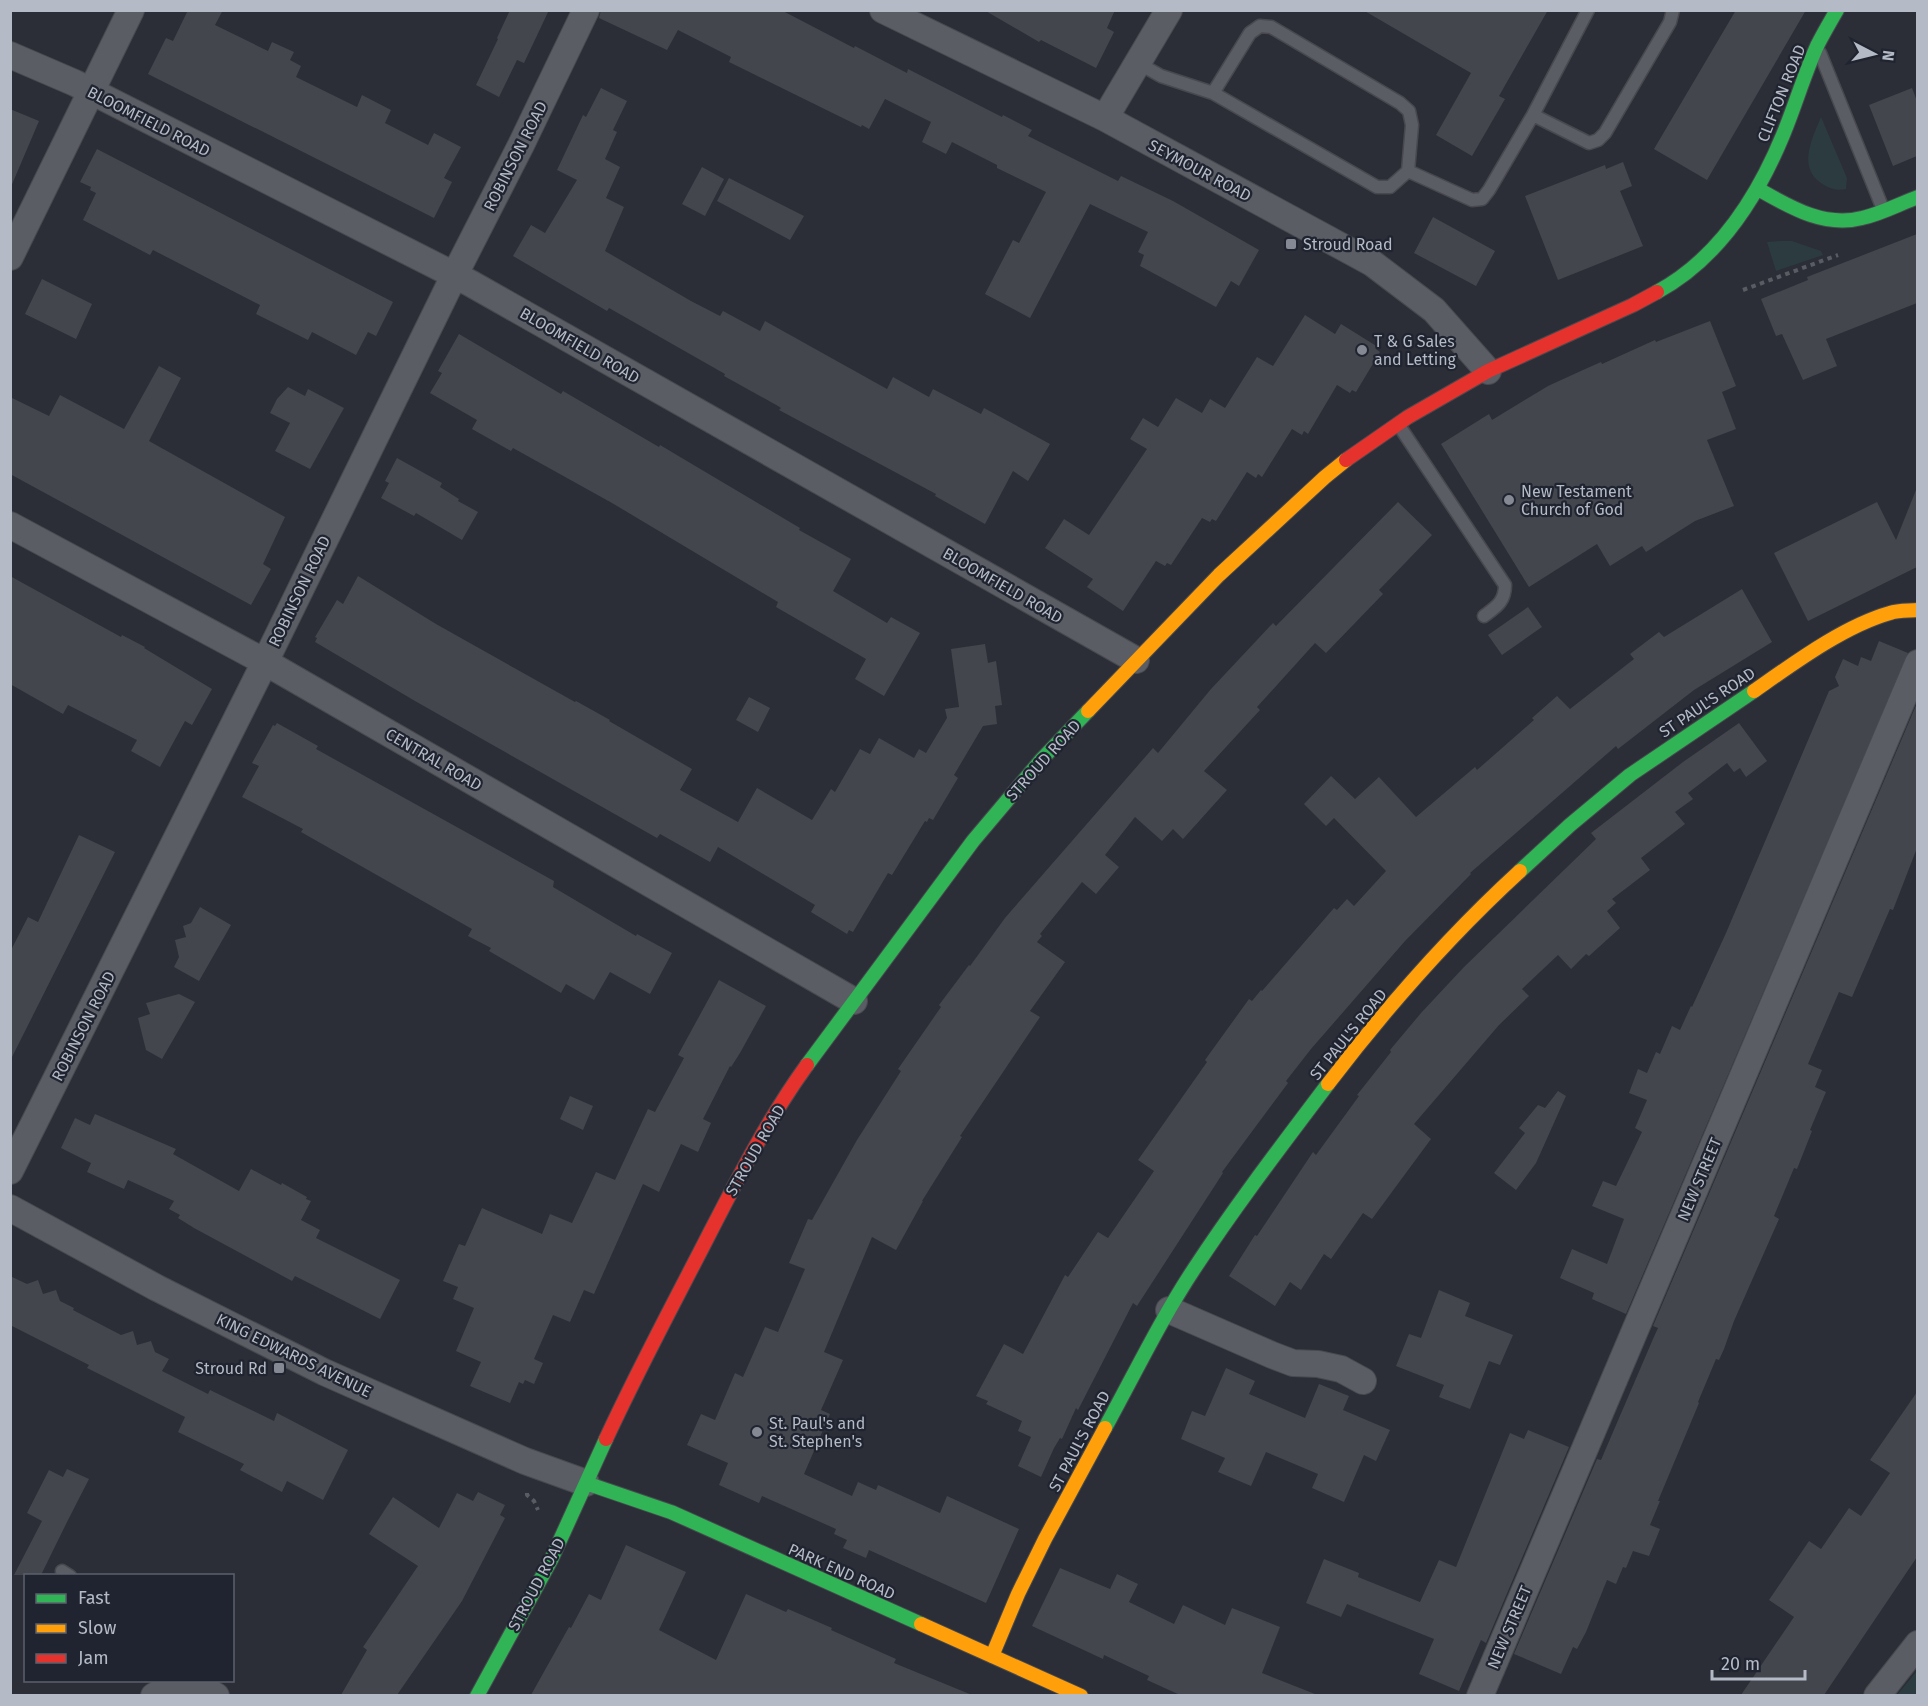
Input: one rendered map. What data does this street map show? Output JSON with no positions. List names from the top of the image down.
{
  "streets": {
    "main road": [
      "CLIFTON ROAD",
      "ST PAUL'S ROAD",
      "STROUD ROAD",
      "PARK END ROAD"
    ],
    "street": [
      "BLOOMFIELD ROAD",
      "ROBINSON ROAD",
      "SEYMOUR ROAD",
      "CENTRAL ROAD",
      "NEW STREET",
      "KING EDWARDS AVENUE"
    ]
  },
  "crossings": [
    ["CLIFTON ROAD", "STROUD ROAD"],
    ["BLOOMFIELD ROAD", "ROBINSON ROAD"],
    ["BLOOMFIELD ROAD", "STROUD ROAD"],
    ["ROBINSON ROAD", "CENTRAL ROAD"],
    ["SEYMOUR ROAD", "STROUD ROAD"],
    ["ST PAUL'S ROAD", "PARK END ROAD"],
    ["CENTRAL ROAD", "STROUD ROAD"],
    ["STROUD ROAD", "KING EDWARDS AVENUE"],
    ["STROUD ROAD", "PARK END ROAD"],
    ["KING EDWARDS AVENUE", "PARK END ROAD"]
  ],
  "places": {
    "transit": ["Stroud Road", "Stroud Rd"],
    "other": ["T & G Sales and Letting", "New Testament Church of God", "St. Paul's and St. Stephen's"]
  },
  "legend": ["Fast", "Slow", "Jam"],
  "scale_bar": "20 m",
  "north": "right"
}
